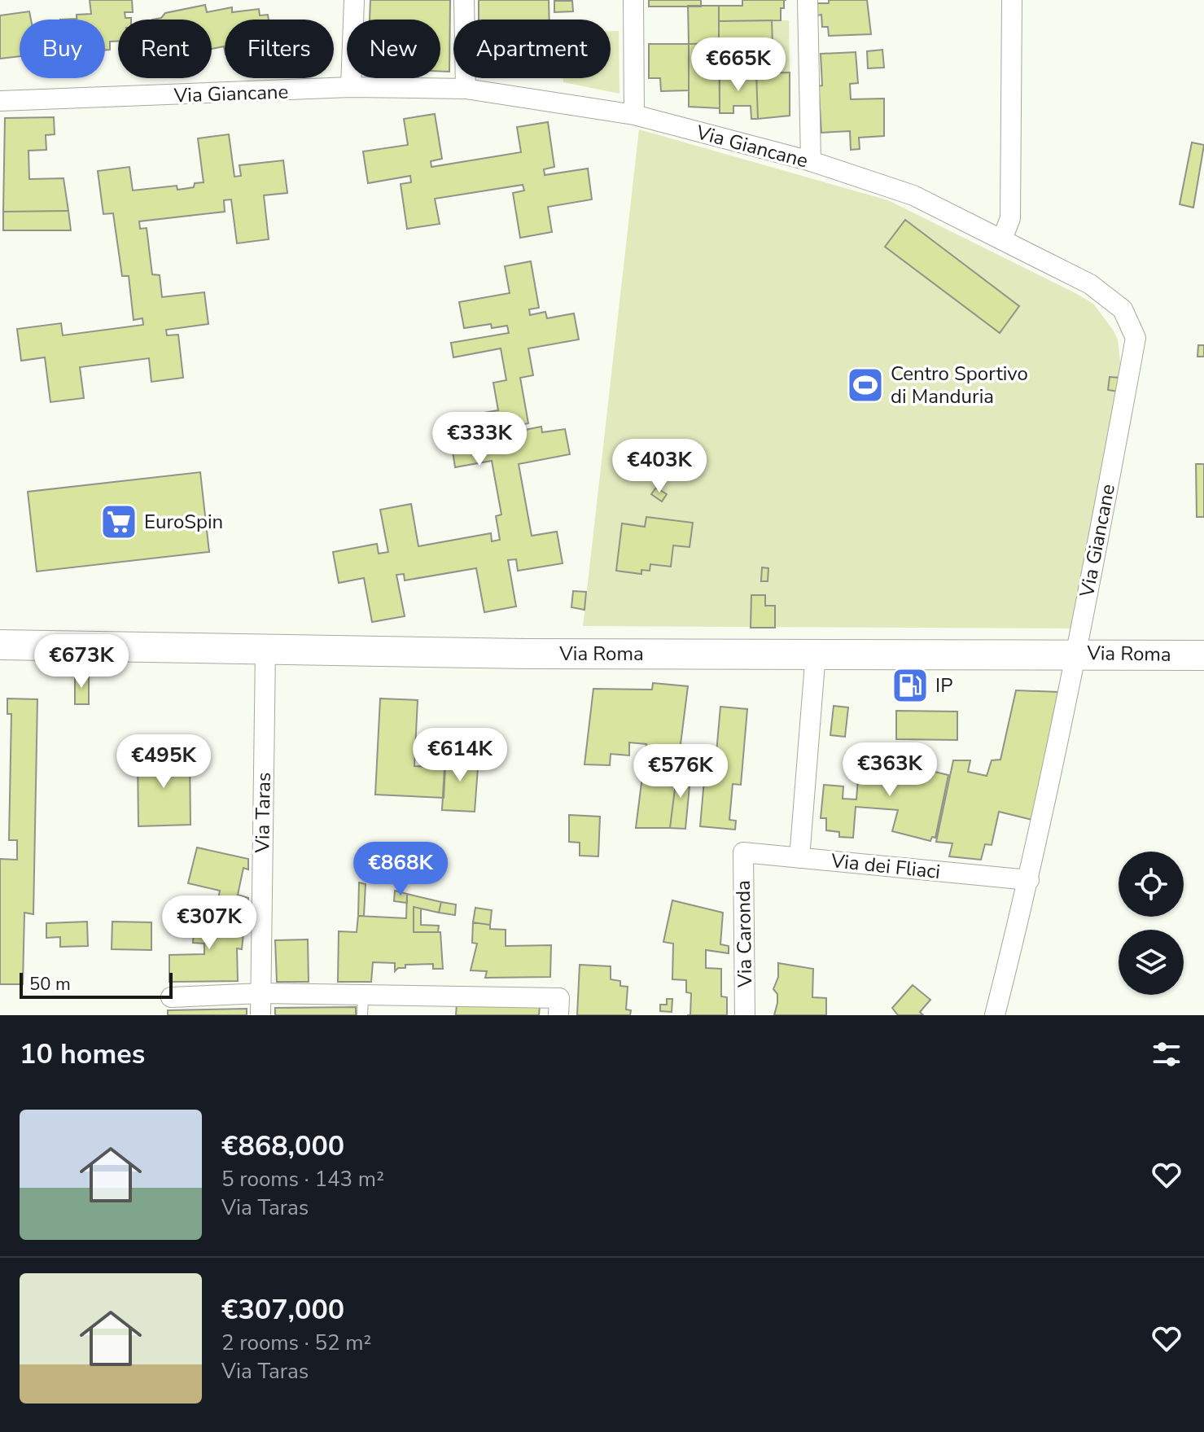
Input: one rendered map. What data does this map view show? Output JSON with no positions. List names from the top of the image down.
{
  "streets": {
    "street": [
      "Via Giancane",
      "Via Roma",
      "Via Taras",
      "Via dei Fliaci",
      "Via Caronda"
    ]
  },
  "crossings": [
    ["Via Giancane", "Via Roma"],
    ["Via Giancane", "Via dei Fliaci"],
    ["Via Roma", "Via Taras"],
    ["Via dei Fliaci", "Via Caronda"]
  ],
  "places": {
    "sports": ["Centro Sportivo di Manduria"],
    "supermarket": ["EuroSpin"],
    "fuel station": ["IP"]
  },
  "scale_bar": "50 m",
  "page": {
    "chip": [
      "Buy",
      "Rent",
      "Filters",
      "New",
      "Apartment"
    ],
    "price": [
      "€665K",
      "€333K",
      "€403K",
      "€673K",
      "€614K",
      "€495K",
      "€363K",
      "€576K",
      "€868K",
      "€307K"
    ],
    "scale": "50 m",
    "heading": "10 homes",
    "list": [
      {
        "name": "€868,000",
        "note": "5 rooms · 143 m² · Via Taras"
      },
      {
        "name": "€307,000",
        "note": "2 rooms · 52 m² · Via Taras"
      }
    ]
  }
}
